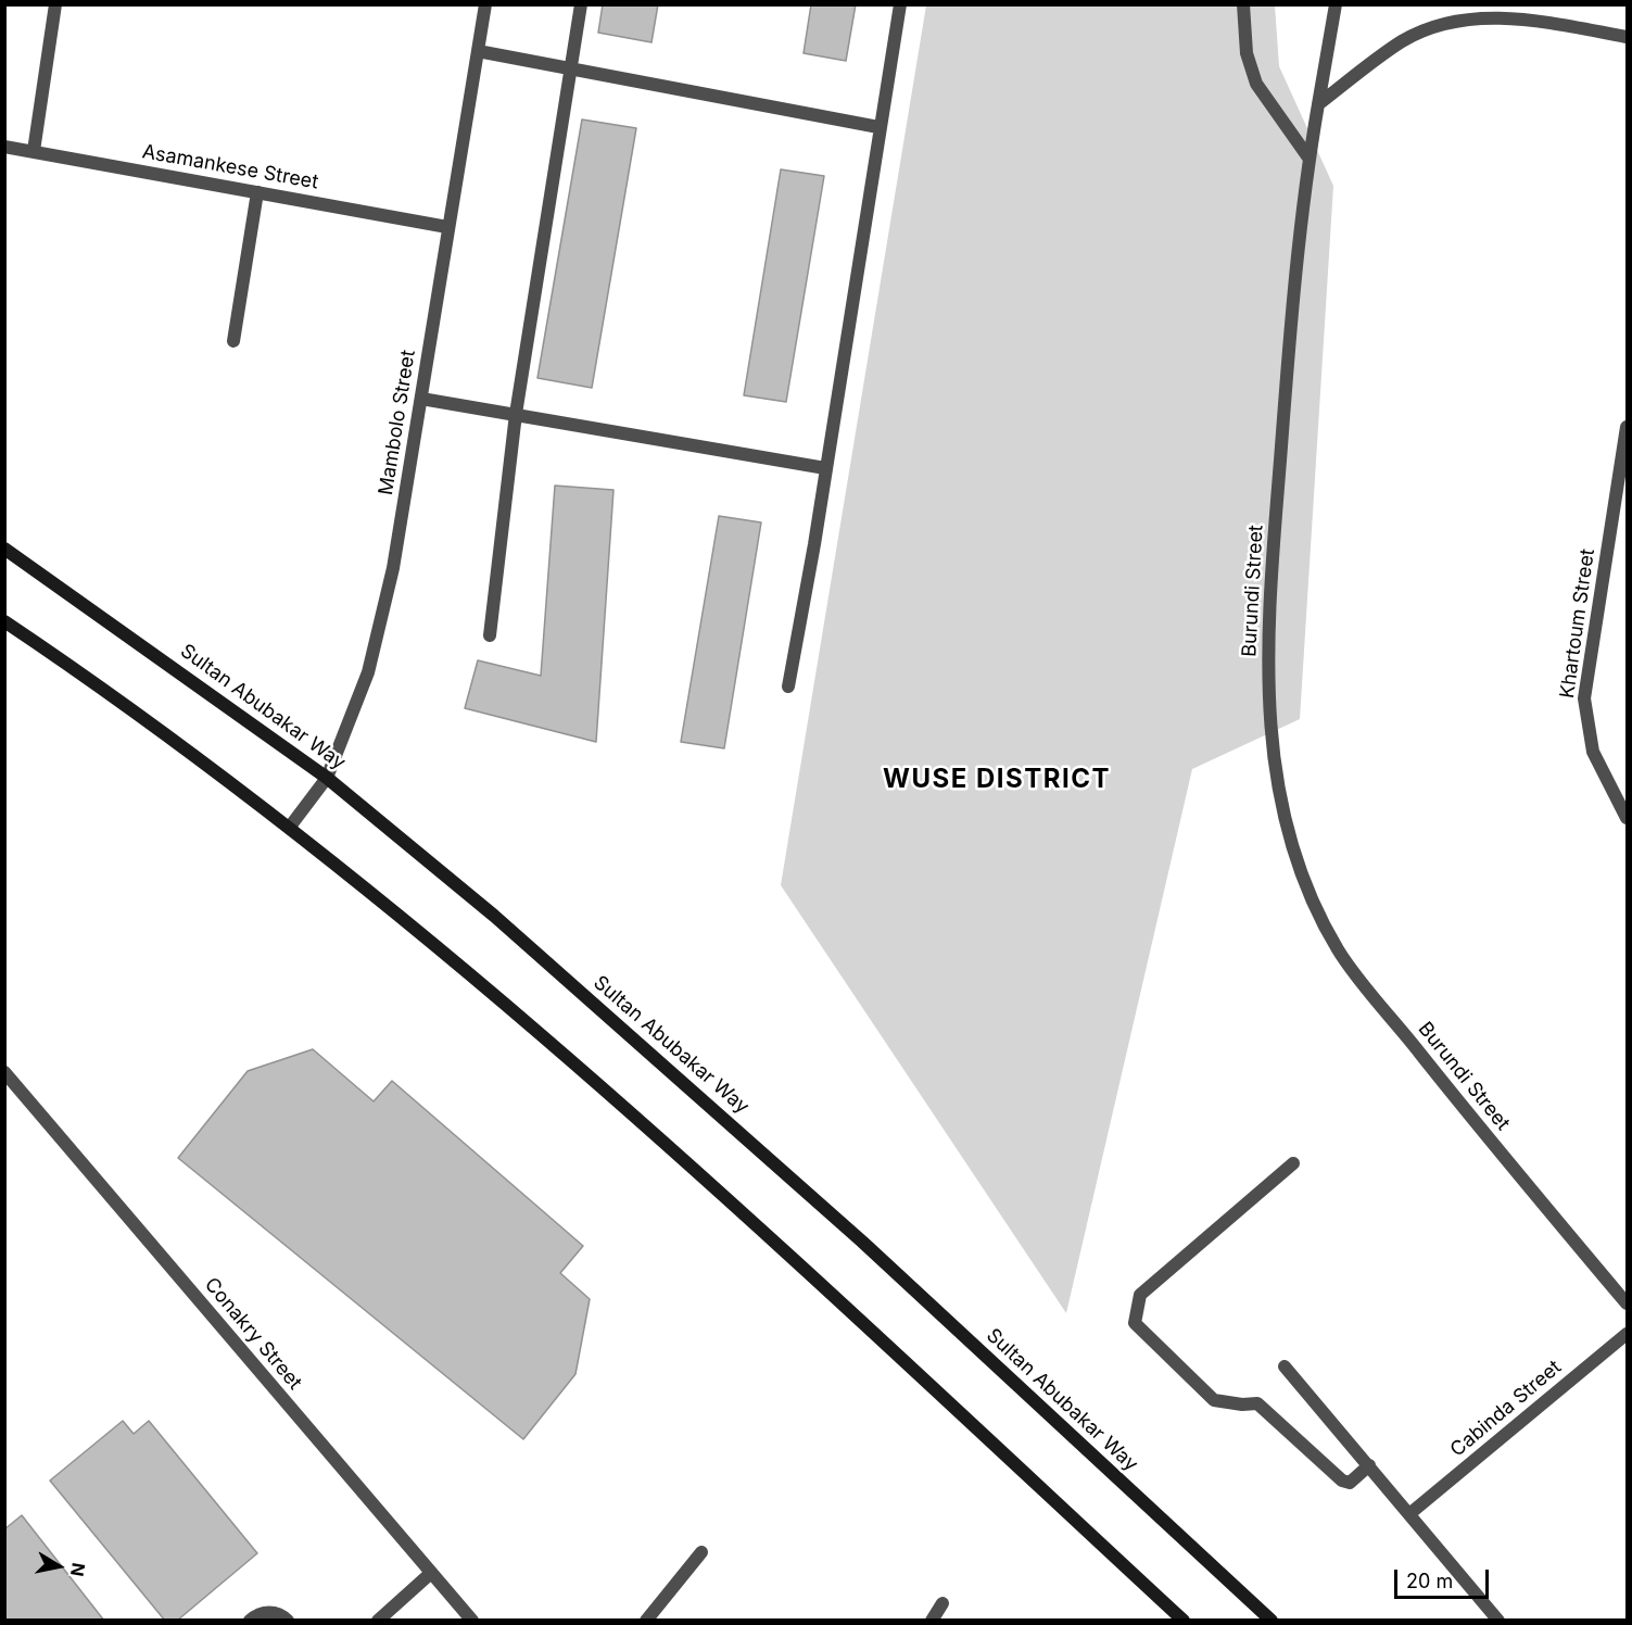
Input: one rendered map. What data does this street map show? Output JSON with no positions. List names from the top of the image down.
{
  "streets": {
    "main road": ["Sultan Abubakar Way"],
    "street": [
      "Asamankese Street",
      "Mambolo Street",
      "Burundi Street",
      "Khartoum Street",
      "Conakry Street",
      "Cabinda Street"
    ]
  },
  "crossings": [
    ["Asamankese Street", "Mambolo Street"],
    ["Mambolo Street", "Sultan Abubakar Way"]
  ],
  "districts": ["WUSE DISTRICT"],
  "scale_bar": "20 m",
  "north": "right"
}
